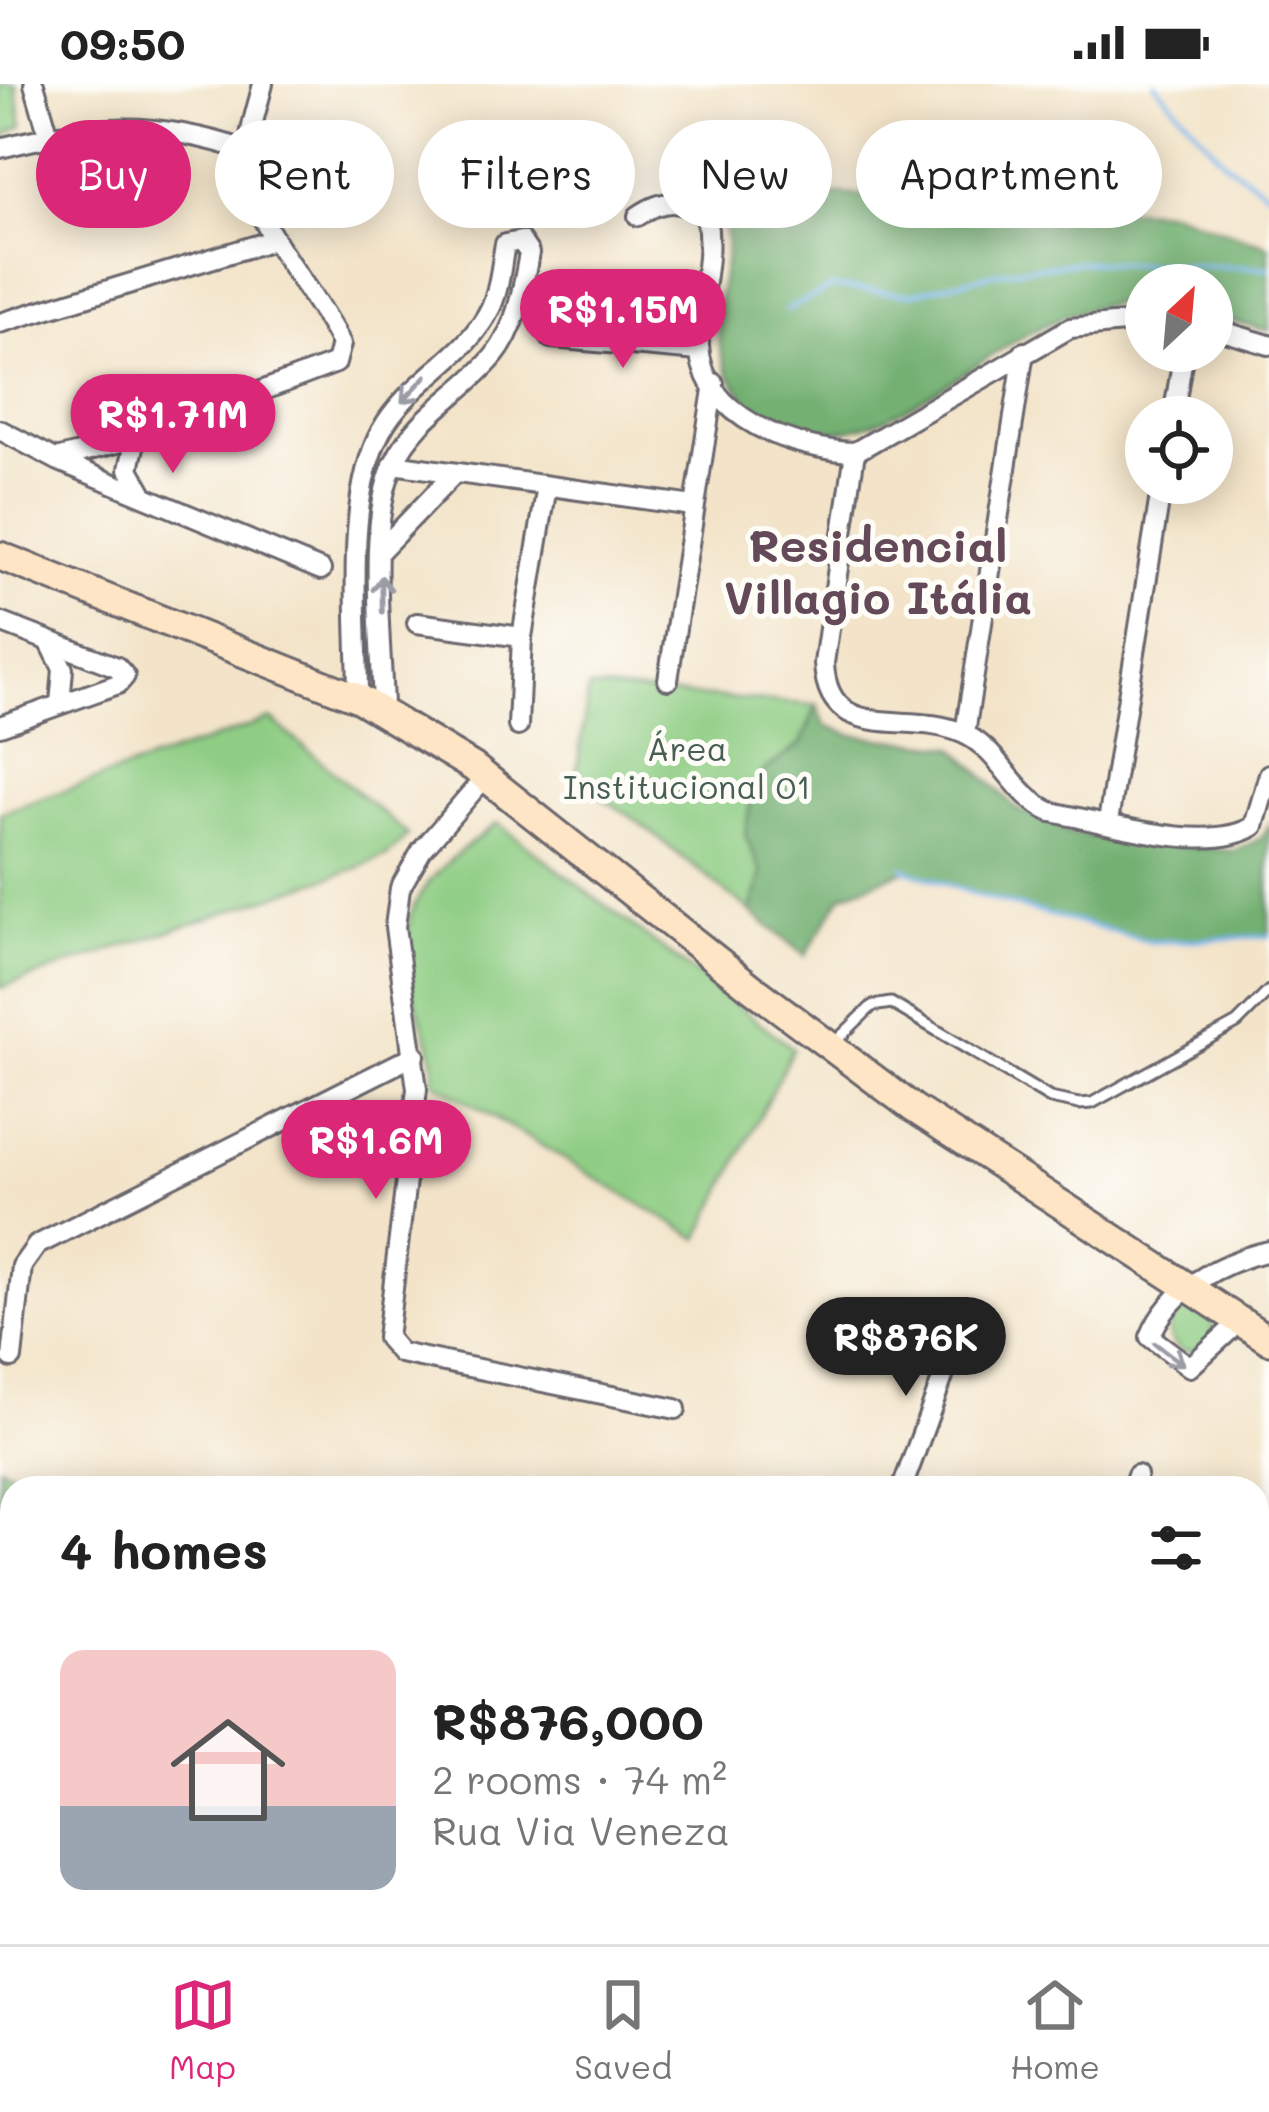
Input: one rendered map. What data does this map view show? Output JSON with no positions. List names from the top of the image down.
{
  "districts": ["Residencial Villagio Itália"],
  "parks": ["Área Institucional 01"],
  "north": "top right",
  "page": {
    "status": "09:50",
    "chip": [
      "Buy",
      "Rent",
      "Filters",
      "New",
      "Apartment"
    ],
    "price": [
      "R$1.15M",
      "R$1.71M",
      "R$1.6M",
      "R$876K"
    ],
    "heading": "4 homes",
    "list": [
      {
        "name": "R$876,000",
        "note": "2 rooms · 74 m² · Rua Via Veneza"
      }
    ],
    "tabs": ["Map", "Saved", "Home"]
  }
}
